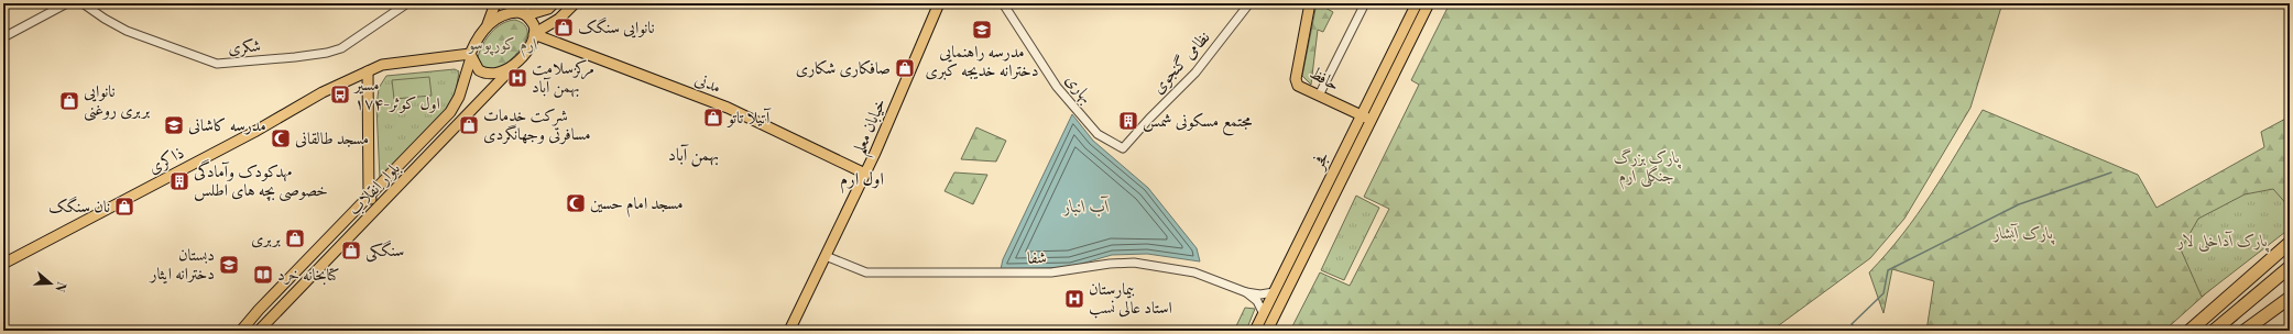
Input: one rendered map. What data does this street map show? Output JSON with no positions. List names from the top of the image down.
{
  "streets": {
    "main road": [
      "حافظ",
      "مدنی",
      "خیابان معلم",
      "ذاکری",
      "فجر",
      "بلوار انقلاب"
    ],
    "street": [
      "شکری",
      "نظامی گنجوی",
      "بهاری",
      "شفا"
    ]
  },
  "crossings": [
    ["نظامی گنجوی", "بهاری"],
    ["حافظ", "فجر"],
    ["مدنی", "خیابان معلم"],
    ["مدنی", "ذاکری"],
    ["مدنی", "بلوار انقلاب"],
    ["خیابان معلم", "شفا"],
    ["ذاکری", "بلوار انقلاب"]
  ],
  "districts": ["بهمن آباد", "اول ارم"],
  "water": ["آب انبار"],
  "parks": [
    "ارم کورپوسو",
    "پارک بزرگ جنگلی ارم",
    "پارک آبشار",
    "پارک آداخلی لار"
  ],
  "places": {
    "shop": [
      "نانوایی سنگک",
      "صافکاری شکاری",
      "نانوایی بربری روغنی",
      "آتیلا تاتو",
      "شرکت خدمات مسافرتی وجهانگردی",
      "نان سنگک",
      "بربری",
      "سنگکی"
    ],
    "school or university": ["مدرسه راهنمایی دخترانه خدیجه کبری", "مدرسه کاشانی", "دبستان دخترانه ایثار"],
    "hospital": ["مرکزسلامت بهمن آباد", "بیمارستان استاد عالی نسب"],
    "bus stop": ["مسیر ۱۷۴-اول کوثر"],
    "building": ["مجتمع مسکونی شمس", "مهدکودک وآمادگی خصوصی بچه های اطلس"],
    "mosque": ["مسجد طالقانی", "مسجد امام حسین"],
    "library": ["کتابخانه خرد"]
  },
  "north": "right"
}
